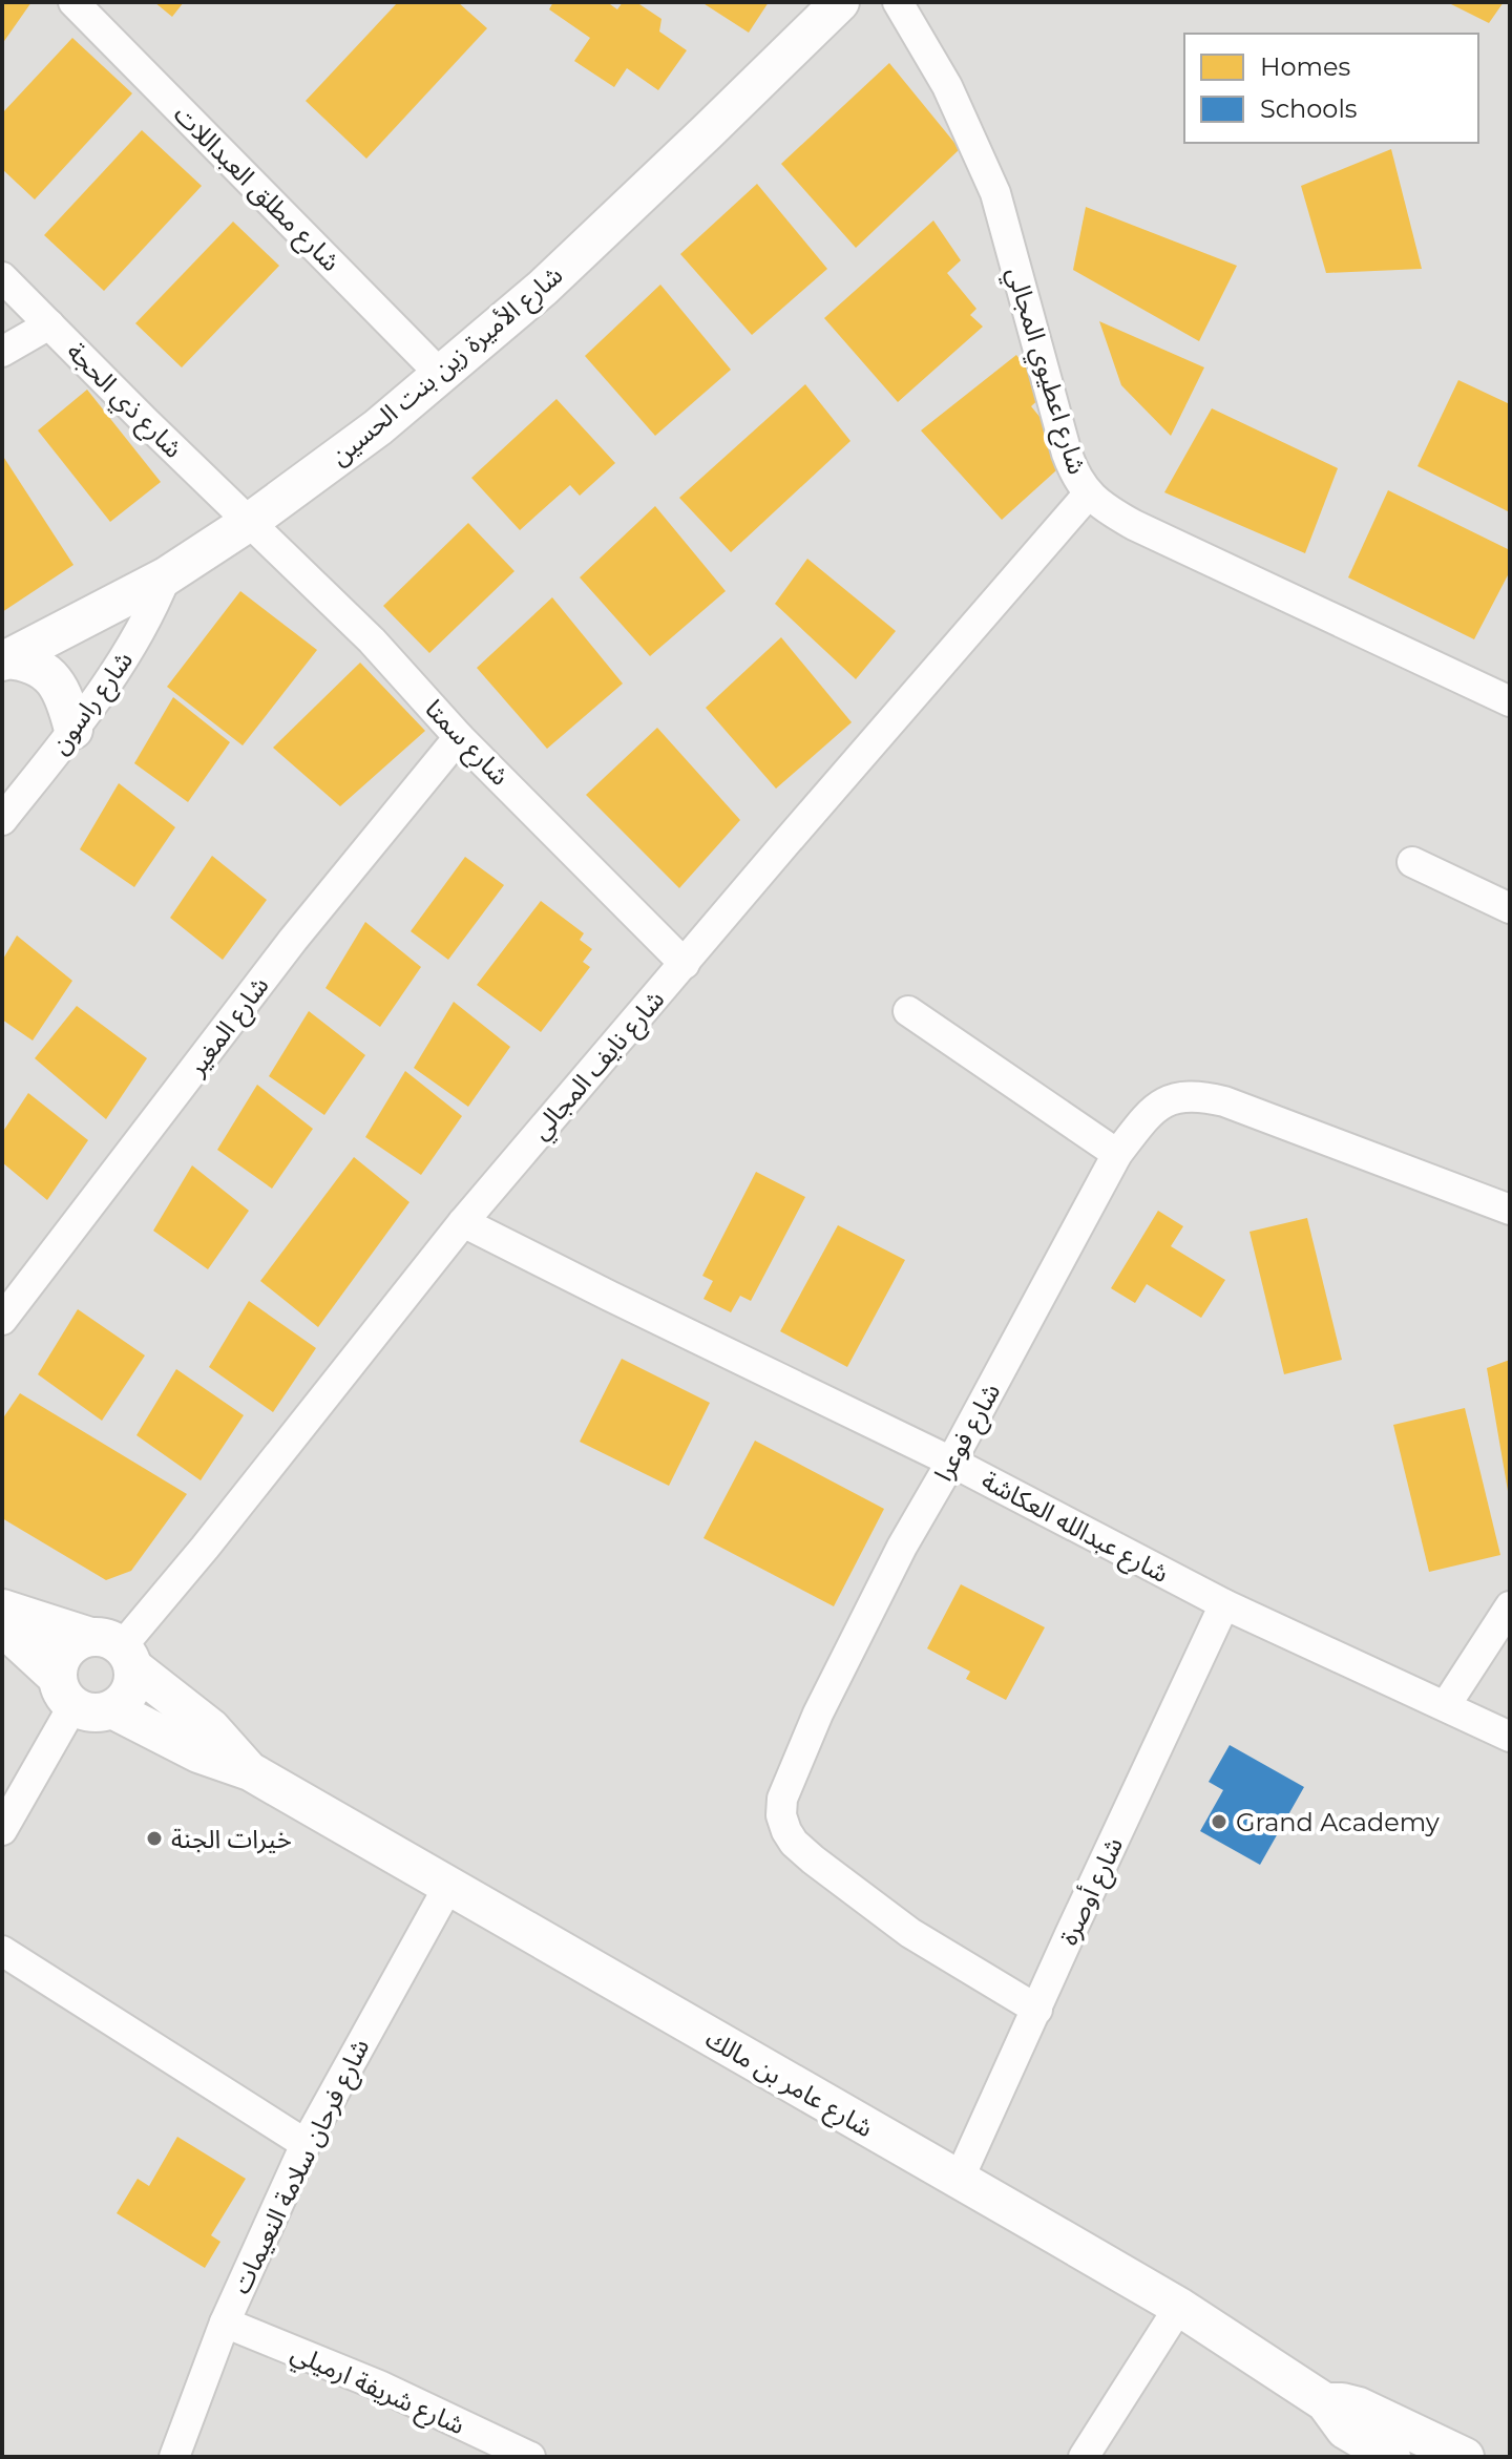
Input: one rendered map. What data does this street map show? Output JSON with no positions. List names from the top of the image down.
{
  "streets": {
    "street": [
      "شارع مطلق العبداللات",
      "شارع الأميرة زين بنت الحسين",
      "شارع اعطيوي المجالي",
      "شارع ذي الحجة",
      "شارع راسون",
      "شارع سمتا",
      "شارع المغير",
      "شارع نايف المجالي",
      "شارع فوعرا",
      "شارع عبدالله العكاشة",
      "شارع أوصرة",
      "شارع عامر بن مالك",
      "شارع فرحان سلامة النعيمات",
      "شارع شريفة ارميلي"
    ]
  },
  "crossings": [
    ["شارع مطلق العبداللات", "شارع الأميرة زين بنت الحسين"],
    ["شارع الأميرة زين بنت الحسين", "شارع ذي الحجة"],
    ["شارع الأميرة زين بنت الحسين", "شارع راسون"],
    ["شارع الأميرة زين بنت الحسين", "شارع سمتا"],
    ["شارع اعطيوي المجالي", "شارع نايف المجالي"],
    ["شارع ذي الحجة", "شارع سمتا"],
    ["شارع سمتا", "شارع المغير"],
    ["شارع سمتا", "شارع نايف المجالي"],
    ["شارع نايف المجالي", "شارع عبدالله العكاشة"],
    ["شارع نايف المجالي", "شارع عامر بن مالك"],
    ["شارع فوعرا", "شارع عبدالله العكاشة"],
    ["شارع فوعرا", "شارع أوصرة"],
    ["شارع عبدالله العكاشة", "شارع أوصرة"],
    ["شارع أوصرة", "شارع عامر بن مالك"],
    ["شارع عامر بن مالك", "شارع فرحان سلامة النعيمات"],
    ["شارع فرحان سلامة النعيمات", "شارع شريفة ارميلي"]
  ],
  "places": ["Grand Academy", "خيرات الجنة"],
  "legend": ["Homes", "Schools"]
}
